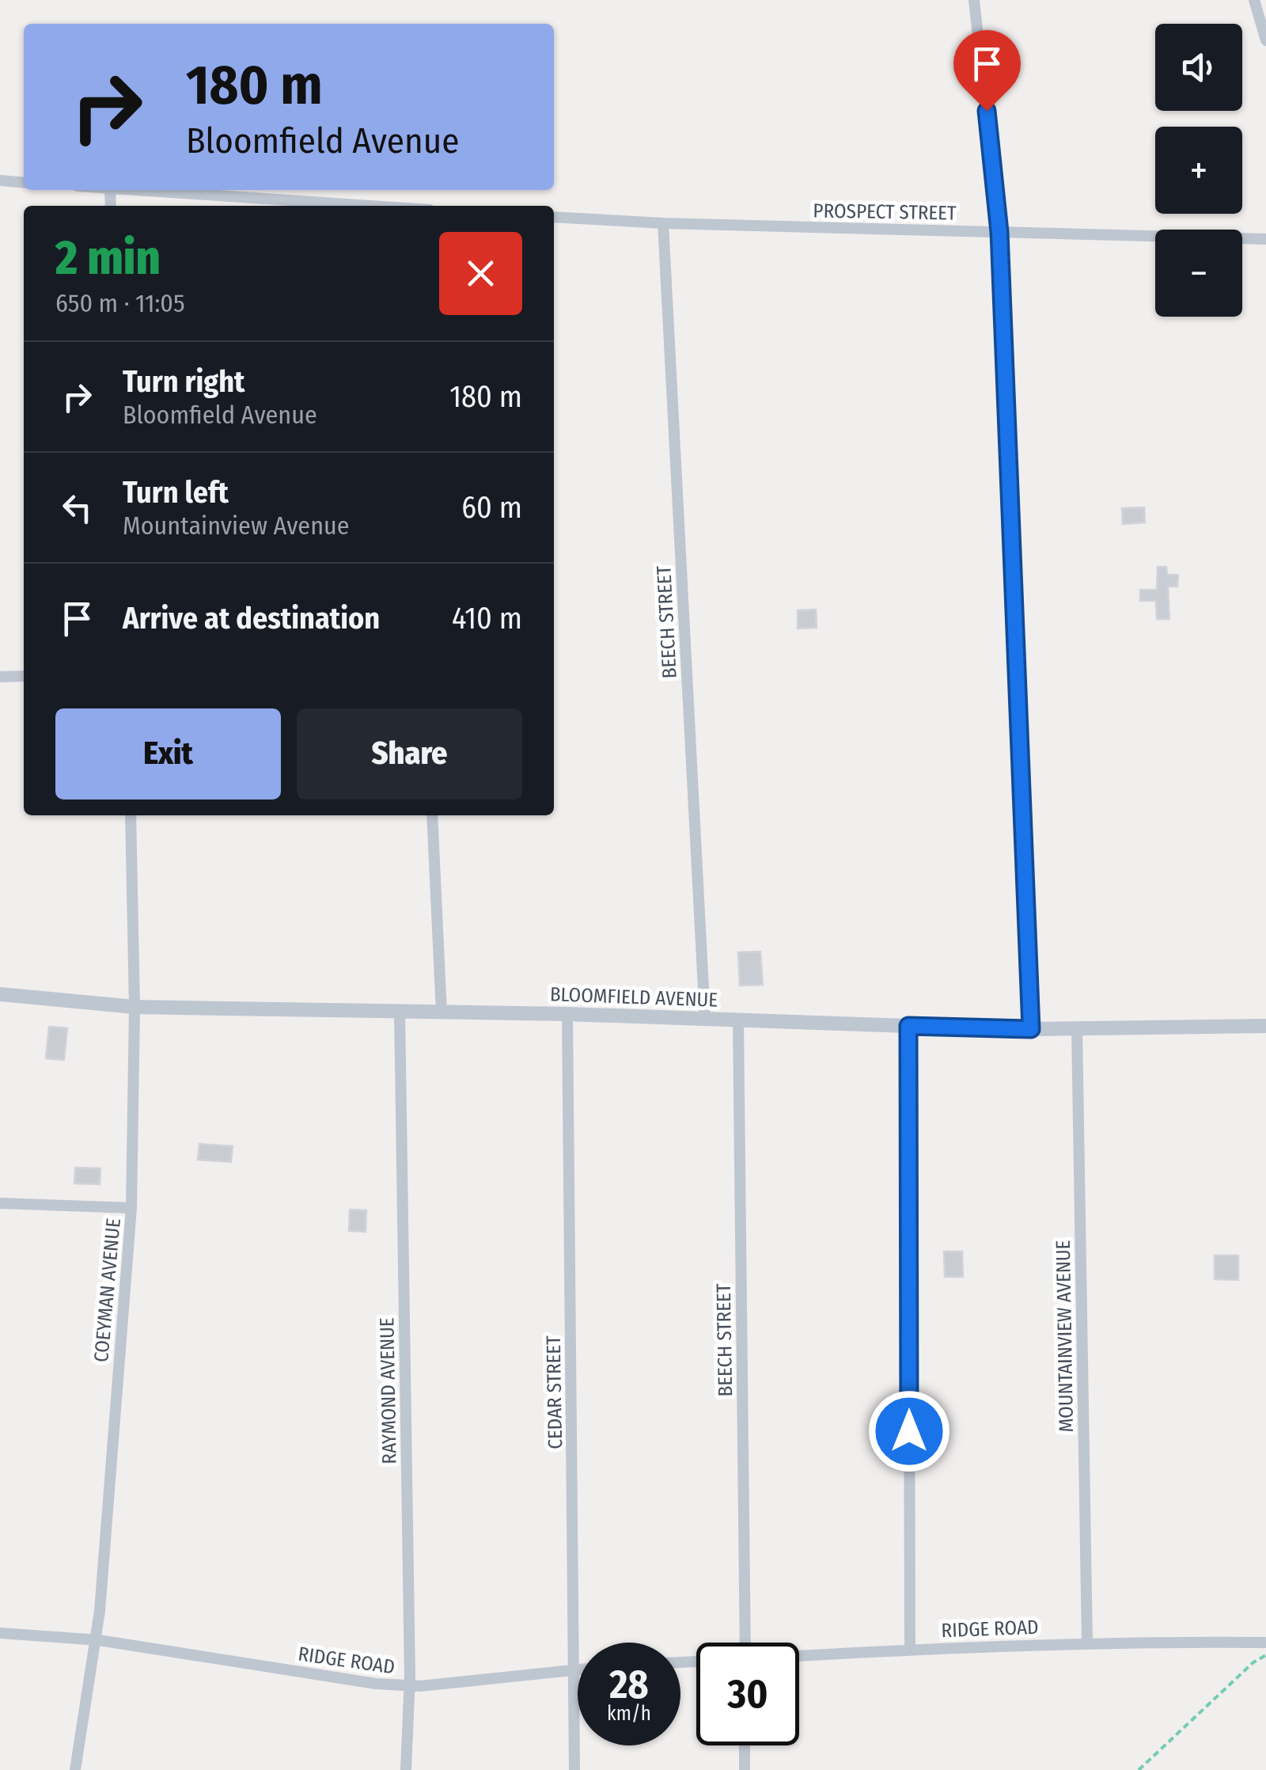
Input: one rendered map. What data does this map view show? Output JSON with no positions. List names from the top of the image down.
{
  "streets": {
    "street": [
      "PROSPECT STREET",
      "BEECH STREET",
      "BLOOMFIELD AVENUE",
      "COEYMAN AVENUE",
      "MOUNTAINVIEW AVENUE",
      "RAYMOND AVENUE",
      "CEDAR STREET",
      "RIDGE ROAD"
    ]
  },
  "crossings": [
    ["PROSPECT STREET", "BEECH STREET"],
    ["BEECH STREET", "BLOOMFIELD AVENUE"],
    ["BLOOMFIELD AVENUE", "COEYMAN AVENUE"],
    ["BLOOMFIELD AVENUE", "MOUNTAINVIEW AVENUE"],
    ["BLOOMFIELD AVENUE", "RAYMOND AVENUE"],
    ["BLOOMFIELD AVENUE", "CEDAR STREET"],
    ["COEYMAN AVENUE", "RIDGE ROAD"],
    ["MOUNTAINVIEW AVENUE", "RIDGE ROAD"],
    ["RAYMOND AVENUE", "RIDGE ROAD"],
    ["CEDAR STREET", "RIDGE ROAD"]
  ],
  "page": {
    "map_buttons": ["+", "−"],
    "turn": ["180 m", "Bloomfield Avenue"],
    "heading": ["2 min", "650 m · 11:05"],
    "list": [
      {
        "name": "Turn right",
        "note": "Bloomfield Avenue",
        "value": "180 m"
      },
      {
        "name": "Turn left",
        "note": "Mountainview Avenue",
        "value": "60 m"
      },
      {
        "name": "Arrive at destination",
        "value": "410 m"
      }
    ],
    "buttons": ["Exit", "Share"],
    "speed": "28 km/h",
    "limit": "30"
  }
}
